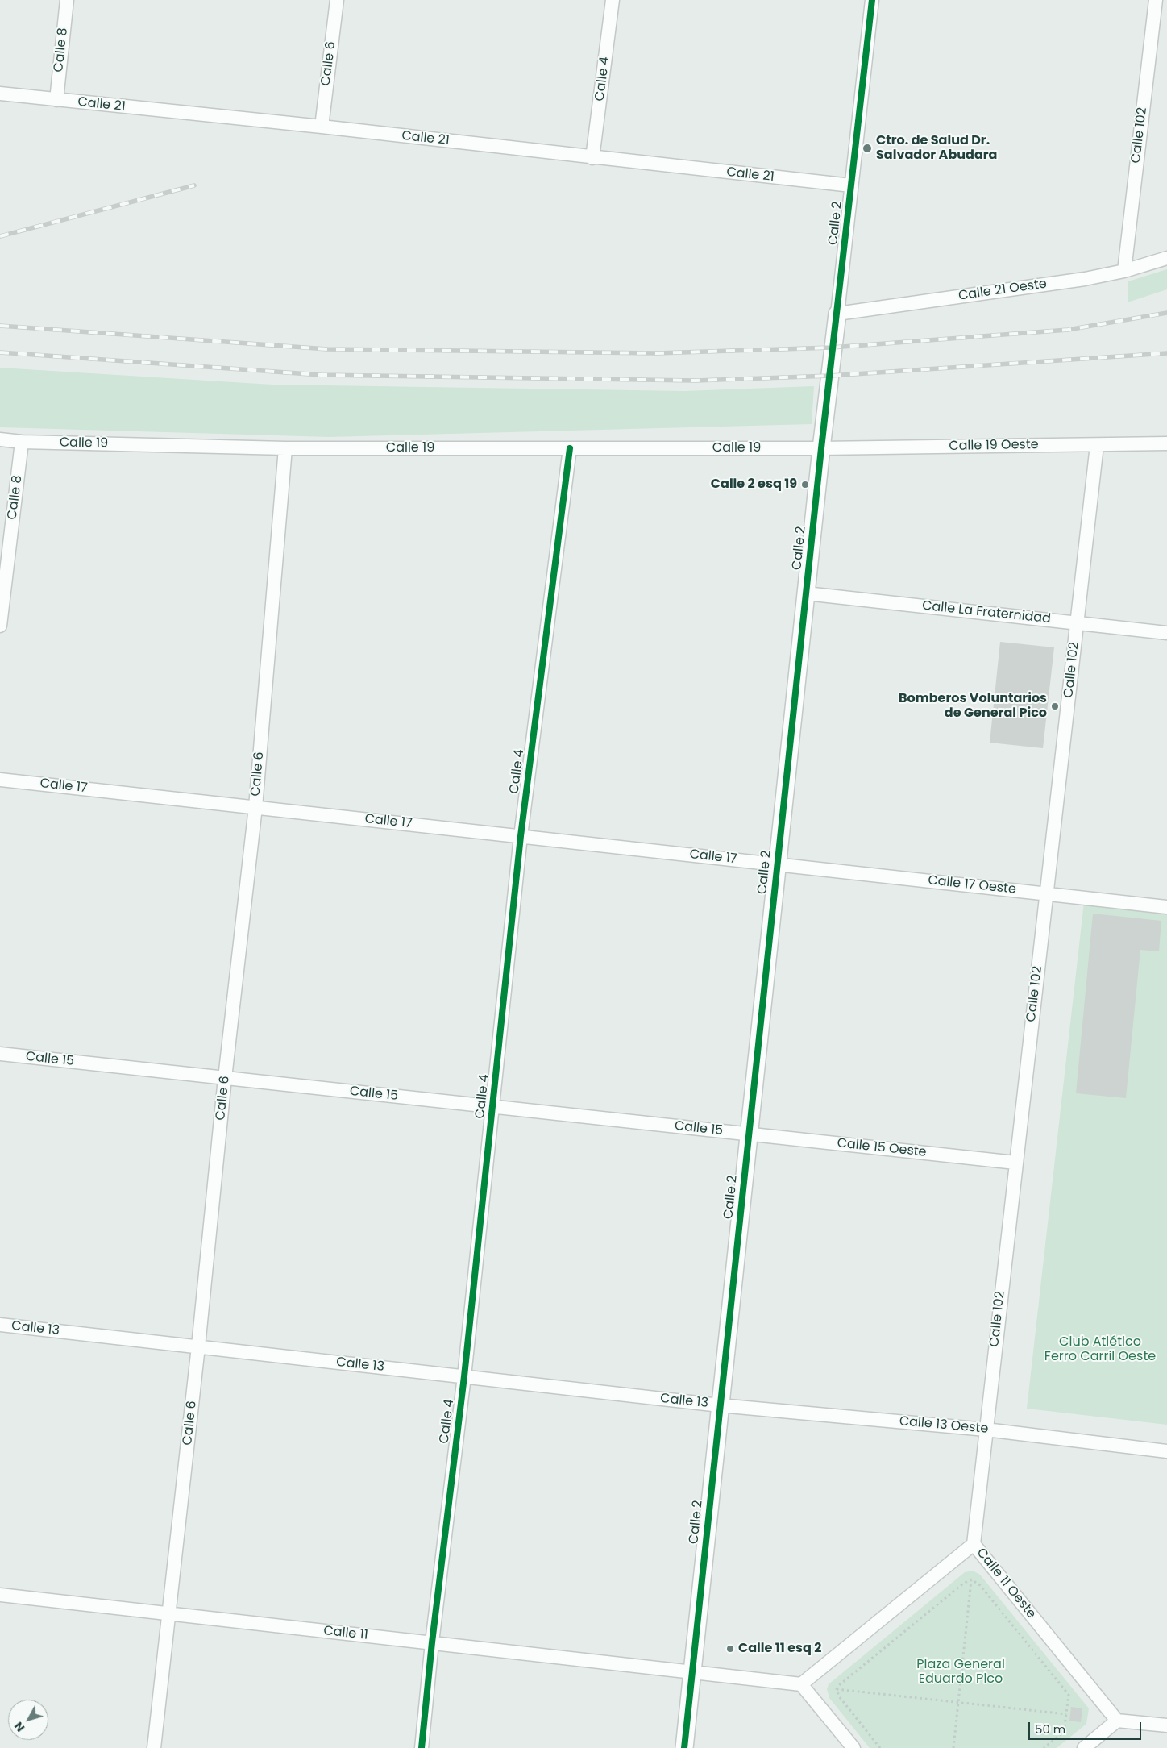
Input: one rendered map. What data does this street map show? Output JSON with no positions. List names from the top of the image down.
{
  "streets": {
    "street": [
      "Calle 8",
      "Calle 6",
      "Calle 4",
      "Calle 21",
      "Calle 102",
      "Calle 2",
      "Calle 21 Oeste",
      "Calle 19",
      "Calle 19 Oeste",
      "Calle La Fraternidad",
      "Calle 17",
      "Calle 17 Oeste",
      "Calle 15",
      "Calle 15 Oeste",
      "Calle 13",
      "Calle 13 Oeste",
      "Calle 11 Oeste",
      "Calle 11"
    ]
  },
  "crossings": [
    ["Calle 8", "Calle 21"],
    ["Calle 8", "Calle 19"],
    ["Calle 6", "Calle 21"],
    ["Calle 6", "Calle 19"],
    ["Calle 6", "Calle 17"],
    ["Calle 6", "Calle 15"],
    ["Calle 6", "Calle 13"],
    ["Calle 6", "Calle 11"],
    ["Calle 4", "Calle 21"],
    ["Calle 4", "Calle 19"],
    ["Calle 4", "Calle 17"],
    ["Calle 4", "Calle 15"],
    ["Calle 4", "Calle 13"],
    ["Calle 4", "Calle 11"],
    ["Calle 21", "Calle 2"],
    ["Calle 102", "Calle 21 Oeste"],
    ["Calle 102", "Calle 19 Oeste"],
    ["Calle 102", "Calle La Fraternidad"],
    ["Calle 102", "Calle 17 Oeste"],
    ["Calle 102", "Calle 15 Oeste"],
    ["Calle 102", "Calle 13 Oeste"],
    ["Calle 102", "Calle 11 Oeste"],
    ["Calle 2", "Calle 21 Oeste"],
    ["Calle 2", "Calle 19"],
    ["Calle 2", "Calle 19 Oeste"],
    ["Calle 2", "Calle La Fraternidad"],
    ["Calle 2", "Calle 17"],
    ["Calle 2", "Calle 17 Oeste"],
    ["Calle 2", "Calle 15"],
    ["Calle 2", "Calle 15 Oeste"],
    ["Calle 2", "Calle 13"],
    ["Calle 2", "Calle 13 Oeste"],
    ["Calle 2", "Calle 11"],
    ["Calle 19", "Calle 19 Oeste"],
    ["Calle 17", "Calle 17 Oeste"],
    ["Calle 15", "Calle 15 Oeste"],
    ["Calle 13", "Calle 13 Oeste"]
  ],
  "parks": ["Club Atlético Ferro Carril Oeste", "Plaza General Eduardo Pico"],
  "places": [
    "Ctro. de Salud Dr. Salvador Abudara",
    "Calle 2 esq 19",
    "Bomberos Voluntarios de General Pico",
    "Calle 11 esq 2"
  ],
  "scale_bar": "50 m",
  "north": "bottom left"
}
